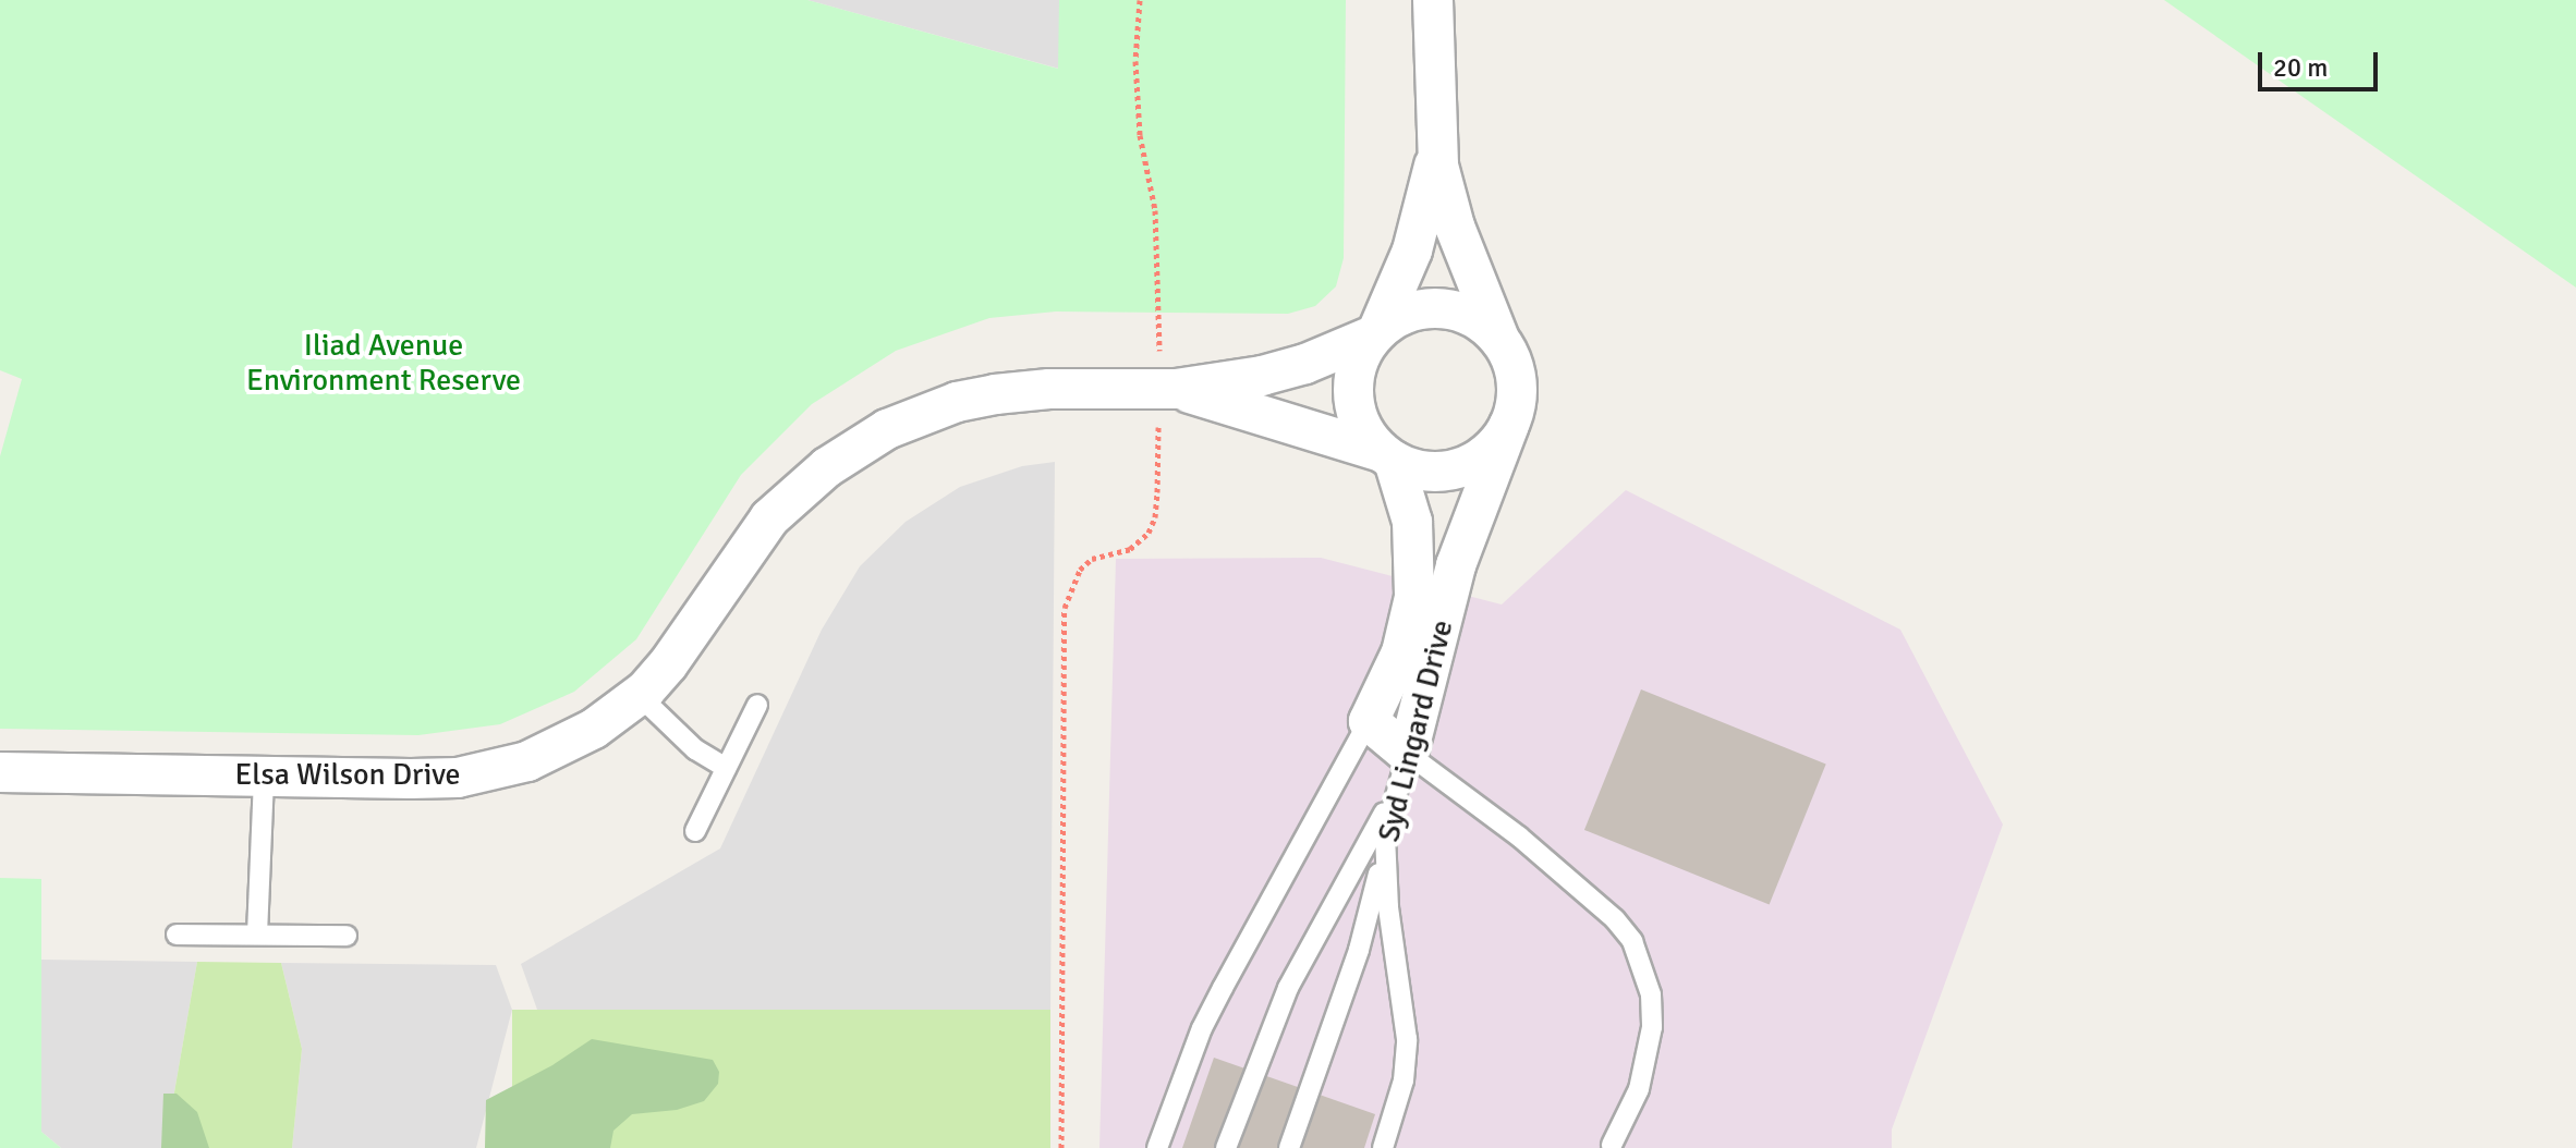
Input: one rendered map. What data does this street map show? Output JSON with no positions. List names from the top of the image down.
{
  "streets": {
    "street": ["Syd Lingard Drive", "Elsa Wilson Drive"]
  },
  "crossings": [
    ["Syd Lingard Drive", "Elsa Wilson Drive"]
  ],
  "parks": ["Iliad Avenue Environment Reserve"],
  "scale_bar": "20 m"
}
